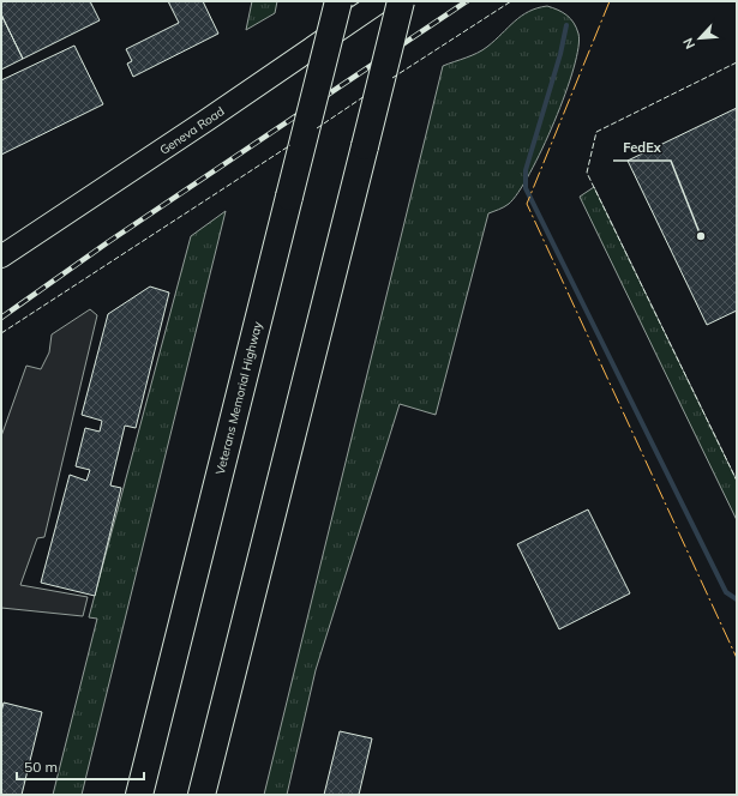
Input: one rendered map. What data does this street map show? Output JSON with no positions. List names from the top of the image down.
{
  "streets": {
    "highway": ["Veterans Memorial Highway"],
    "main road": ["Geneva Road"]
  },
  "places": ["FedEx"],
  "scale_bar": "50 m",
  "north": "bottom left"
}
